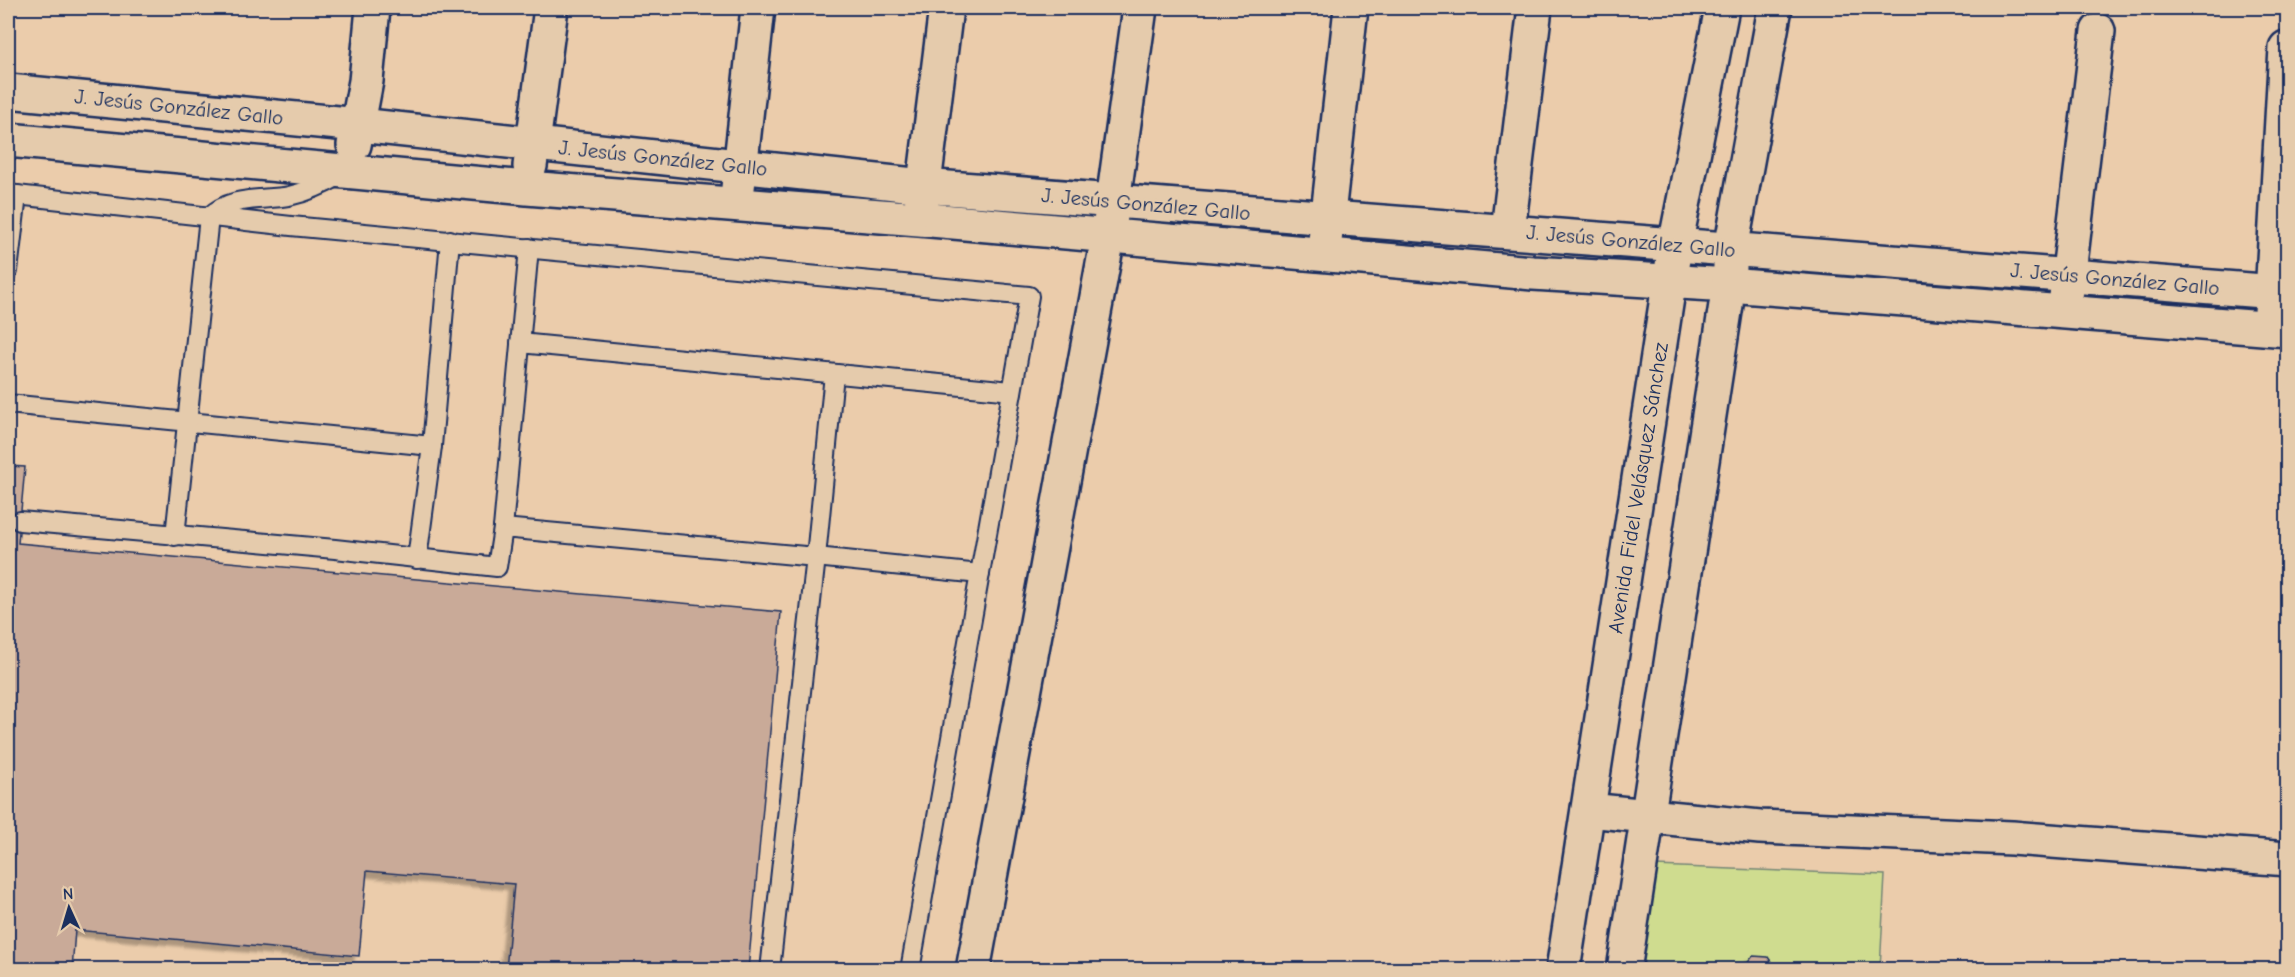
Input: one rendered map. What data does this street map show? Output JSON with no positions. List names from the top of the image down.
{
  "streets": {
    "street": ["J. Jesús González Gallo", "Avenida Fidel Velásquez Sánchez"]
  },
  "crossings": [
    ["J. Jesús González Gallo", "Avenida Fidel Velásquez Sánchez"]
  ],
  "north": "top"
}
